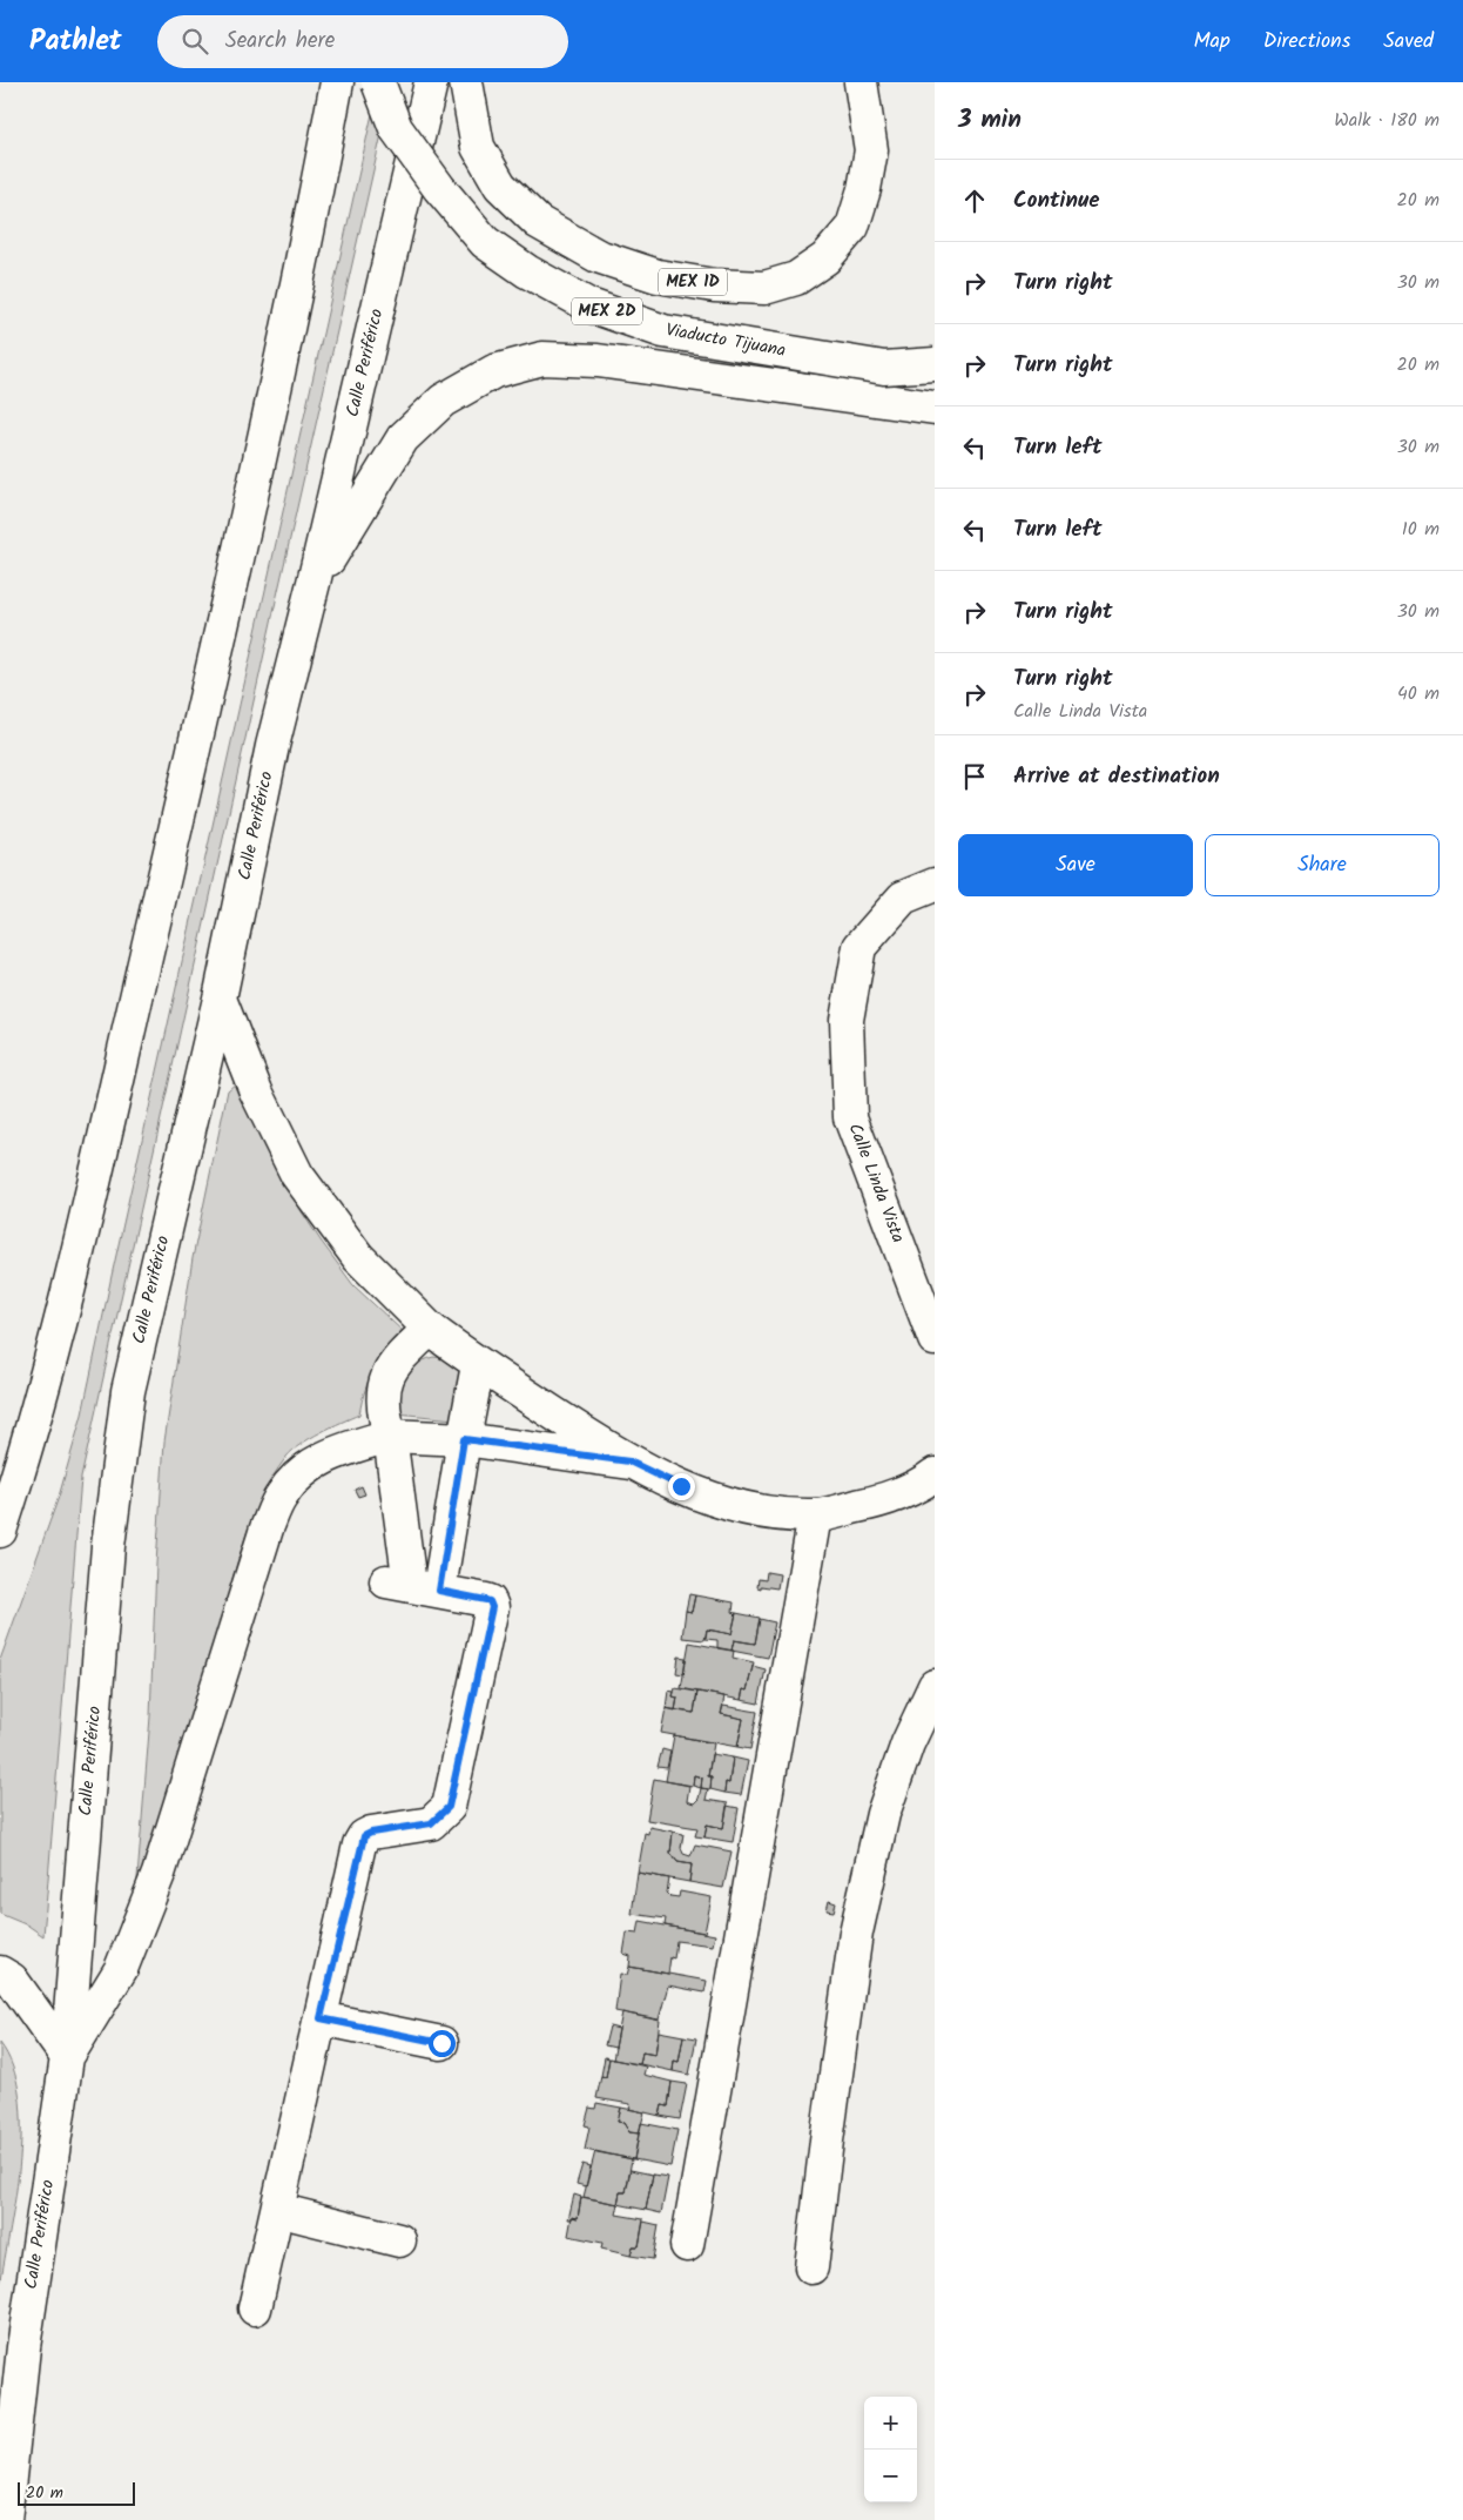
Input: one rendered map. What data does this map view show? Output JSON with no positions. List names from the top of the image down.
{
  "streets": {
    "main road": [
      "MEX 1D",
      "MEX 2D",
      "Viaducto Tijuana",
      "Calle Periférico",
      "Calle Linda Vista"
    ]
  },
  "scale_bar": "20 m",
  "page": {
    "header": "Pathlet",
    "search": "Search here",
    "nav": ["Map", "Directions", "Saved"],
    "heading": ["3 min", "Walk · 180 m"],
    "list": [
      ["Continue", "20 m"],
      ["Turn right", "30 m"],
      ["Turn right", "20 m"],
      ["Turn left", "30 m"],
      ["Turn left", "10 m"],
      ["Turn right", "30 m"],
      ["Turn right", "Calle Linda Vista", "40 m"],
      "Arrive at destination"
    ],
    "buttons": ["Save", "Share"],
    "map_buttons": ["+", "−"],
    "scale": "20 m"
  }
}
